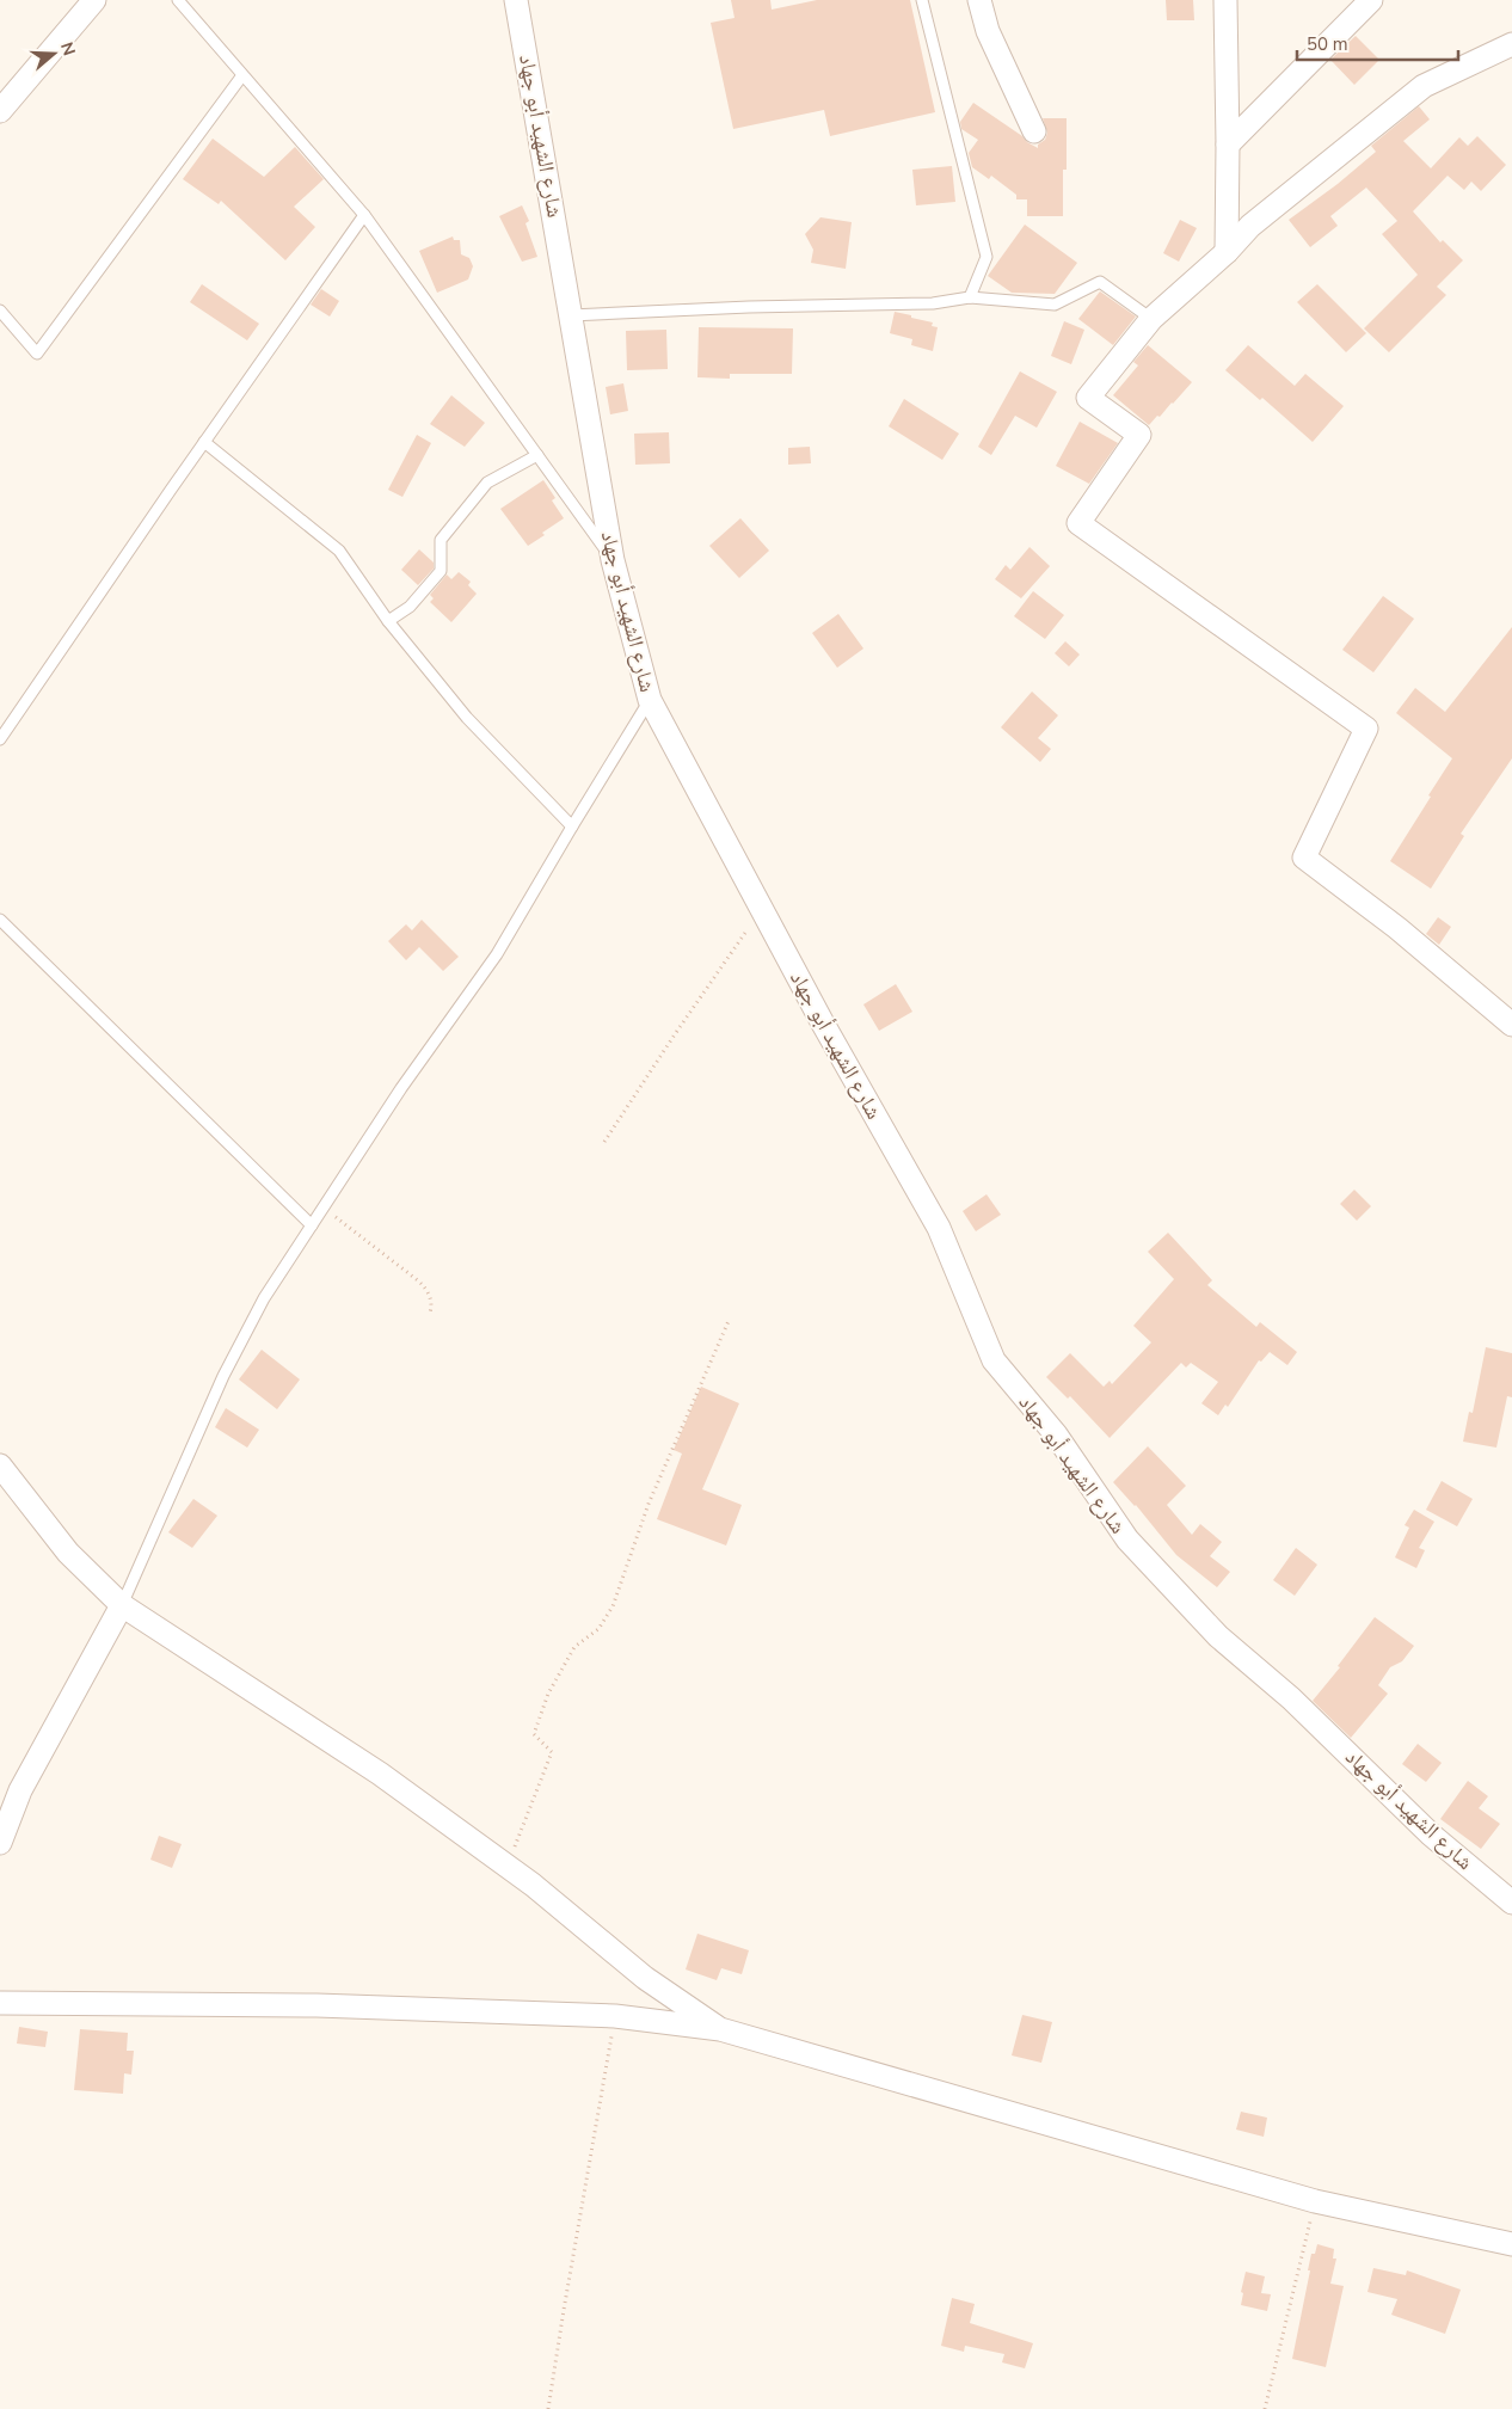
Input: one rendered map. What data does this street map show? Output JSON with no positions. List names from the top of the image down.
{
  "streets": {
    "street": ["شارع الشهيد أبو جهاد"]
  },
  "scale_bar": "50 m",
  "north": "right"
}
